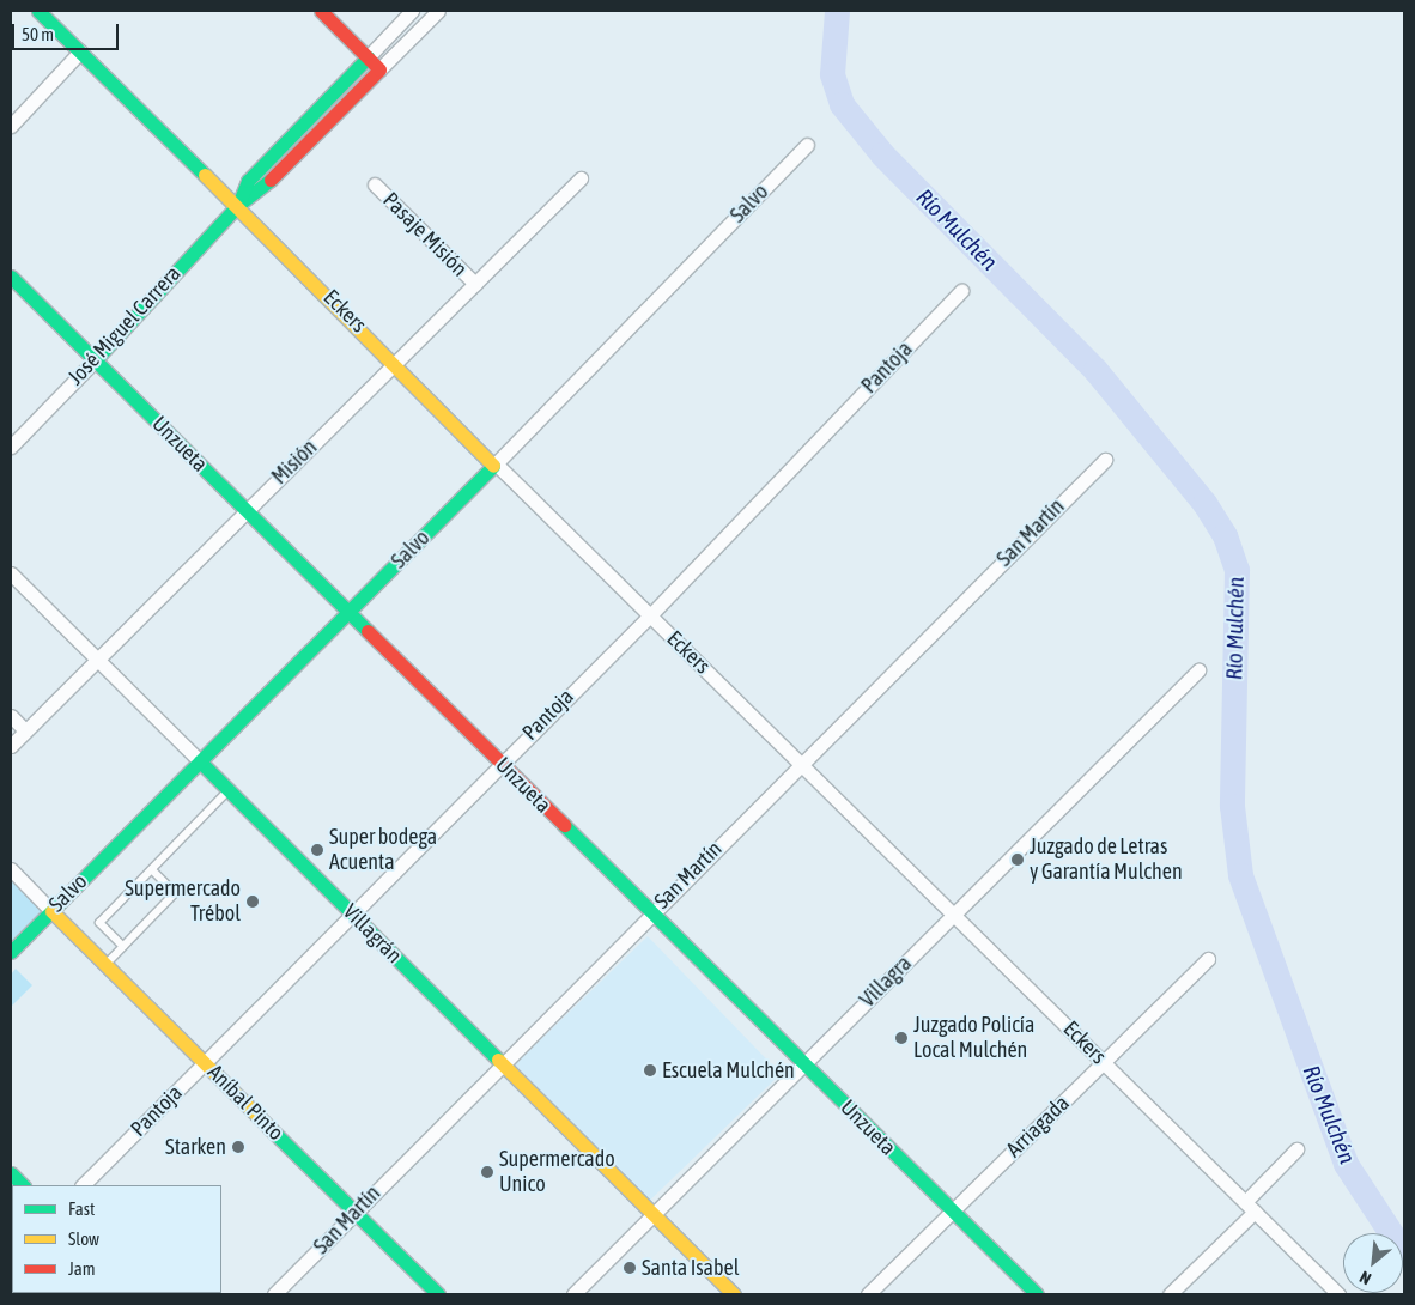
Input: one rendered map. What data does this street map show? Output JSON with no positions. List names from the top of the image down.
{
  "streets": {
    "street": [
      "Salvo",
      "Pasaje Misión",
      "Eckers",
      "José Miguel Carrera",
      "Pantoja",
      "Unzueta",
      "Misión",
      "San Martín",
      "Villagrán",
      "Villagra",
      "Aníbal Pinto",
      "Arriagada"
    ]
  },
  "crossings": [
    ["Salvo", "Eckers"],
    ["Salvo", "Unzueta"],
    ["Salvo", "Villagrán"],
    ["Salvo", "Aníbal Pinto"],
    ["Pasaje Misión", "Misión"],
    ["Eckers", "José Miguel Carrera"],
    ["Eckers", "Pantoja"],
    ["Eckers", "Misión"],
    ["Eckers", "San Martín"],
    ["Eckers", "Villagra"],
    ["Eckers", "Arriagada"],
    ["José Miguel Carrera", "Unzueta"],
    ["Pantoja", "Unzueta"],
    ["Pantoja", "Villagrán"],
    ["Pantoja", "Aníbal Pinto"],
    ["Unzueta", "Misión"],
    ["Unzueta", "San Martín"],
    ["Unzueta", "Villagra"],
    ["Unzueta", "Arriagada"],
    ["Misión", "Villagrán"],
    ["San Martín", "Villagrán"],
    ["San Martín", "Aníbal Pinto"],
    ["Villagrán", "Villagra"]
  ],
  "water": ["Río Mulchén"],
  "places": [
    "Super bodega Acuenta",
    "Juzgado de Letras y Garantía Mulchen",
    "Supermercado Trébol",
    "Juzgado Policía Local Mulchén",
    "Escuela Mulchén",
    "Starken",
    "Supermercado Unico",
    "Santa Isabel"
  ],
  "legend": ["Fast", "Slow", "Jam"],
  "scale_bar": "50 m",
  "north": "bottom left"
}
